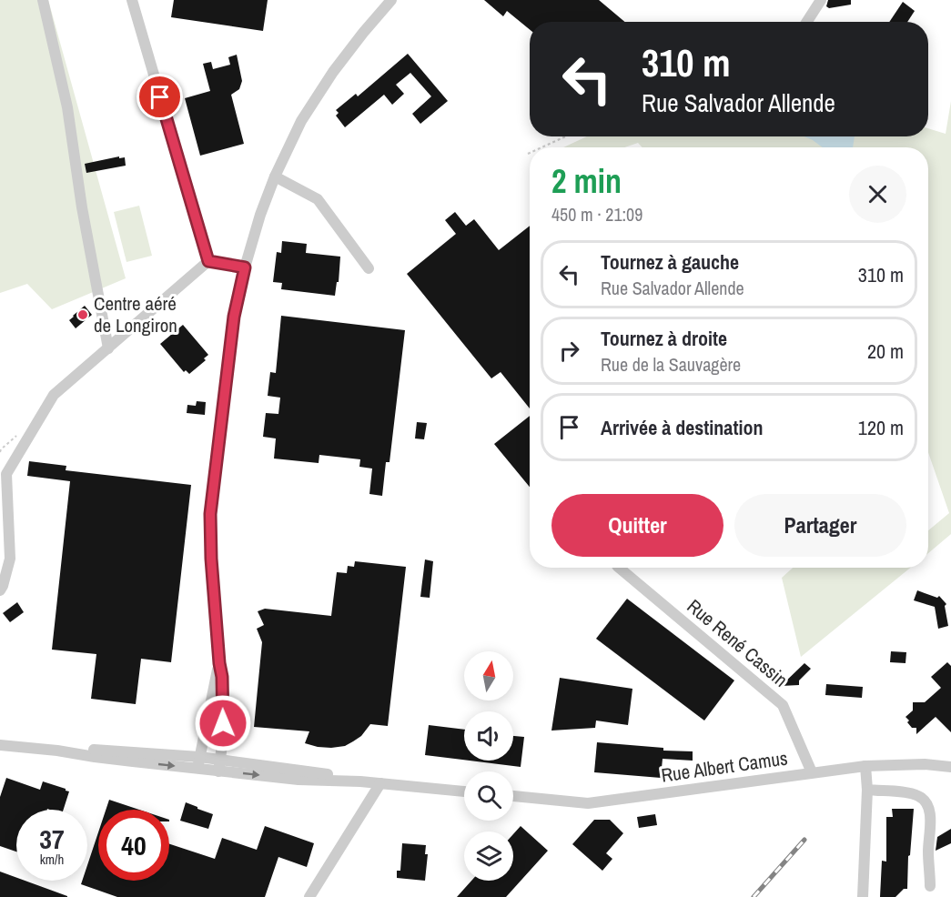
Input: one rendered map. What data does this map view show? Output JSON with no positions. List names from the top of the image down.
{
  "streets": {
    "street": ["Rue René Cassin", "Rue Albert Camus"]
  },
  "crossings": [
    ["Rue René Cassin", "Rue Albert Camus"]
  ],
  "places": ["Centre aéré de Longiron"],
  "north": "top",
  "page": {
    "turn": ["310 m", "Rue Salvador Allende"],
    "heading": ["2 min", "450 m · 21:09"],
    "list": [
      {
        "name": "Tournez à gauche",
        "note": "Rue Salvador Allende",
        "value": "310 m"
      },
      {
        "name": "Tournez à droite",
        "note": "Rue de la Sauvagère",
        "value": "20 m"
      },
      {
        "name": "Arrivée à destination",
        "value": "120 m"
      }
    ],
    "buttons": ["Quitter", "Partager"],
    "speed": "37 km/h",
    "limit": "40"
  }
}
